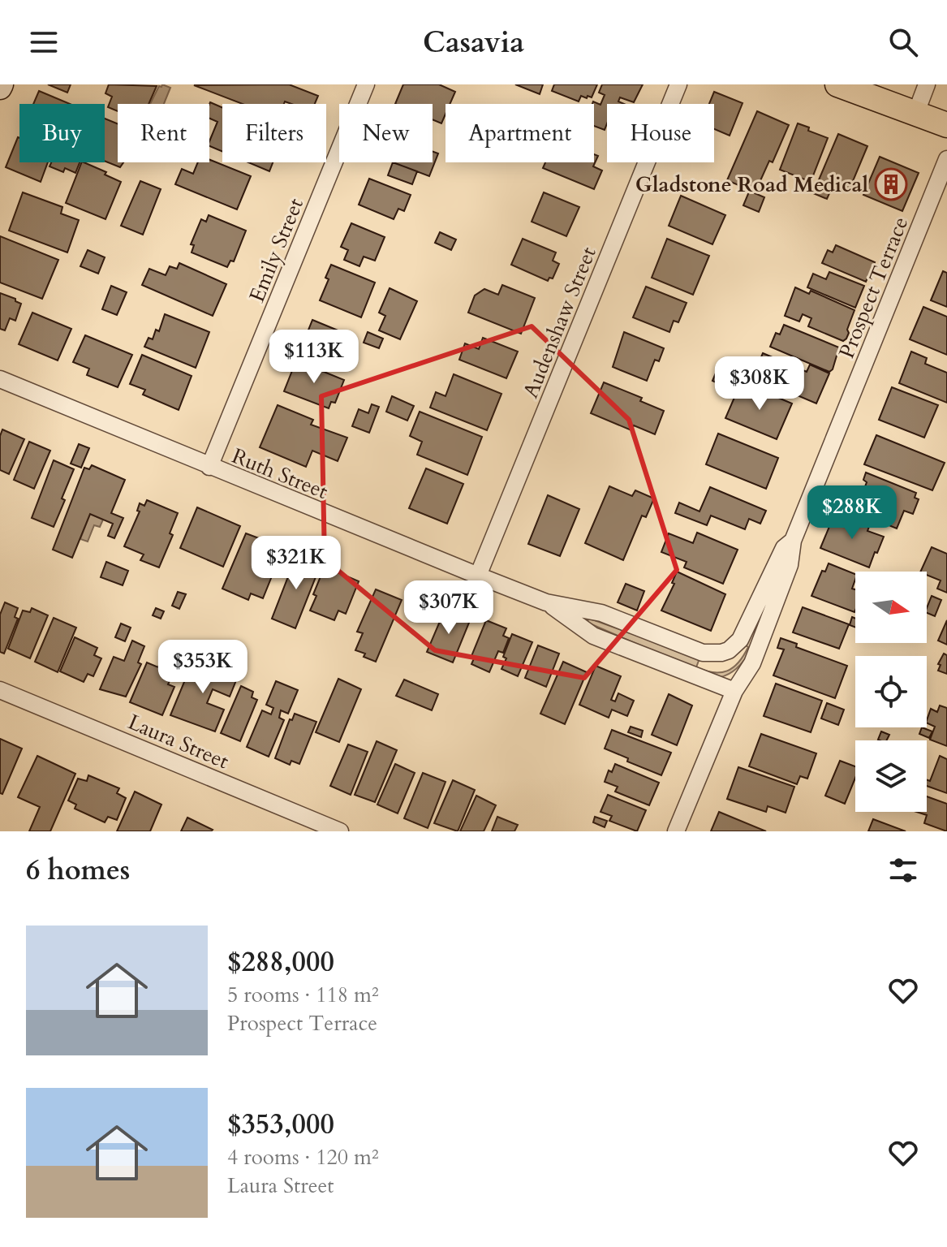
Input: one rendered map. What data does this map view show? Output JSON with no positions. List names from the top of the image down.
{
  "streets": {
    "street": [
      "Emily Street",
      "Prospect Terrace",
      "Audenshaw Street",
      "Ruth Street",
      "Laura Street"
    ]
  },
  "crossings": [
    ["Emily Street", "Ruth Street"],
    ["Prospect Terrace", "Ruth Street"],
    ["Audenshaw Street", "Ruth Street"]
  ],
  "places": {
    "building": ["Gladstone Road Medical"]
  },
  "north": "right",
  "page": {
    "header": "Casavia",
    "chip": [
      "Buy",
      "Rent",
      "Filters",
      "New",
      "Apartment",
      "House"
    ],
    "price": [
      "$113K",
      "$308K",
      "$288K",
      "$321K",
      "$307K",
      "$353K"
    ],
    "heading": "6 homes",
    "list": [
      {
        "name": "$288,000",
        "note": "5 rooms · 118 m² · Prospect Terrace"
      },
      {
        "name": "$353,000",
        "note": "4 rooms · 120 m² · Laura Street"
      }
    ]
  }
}
